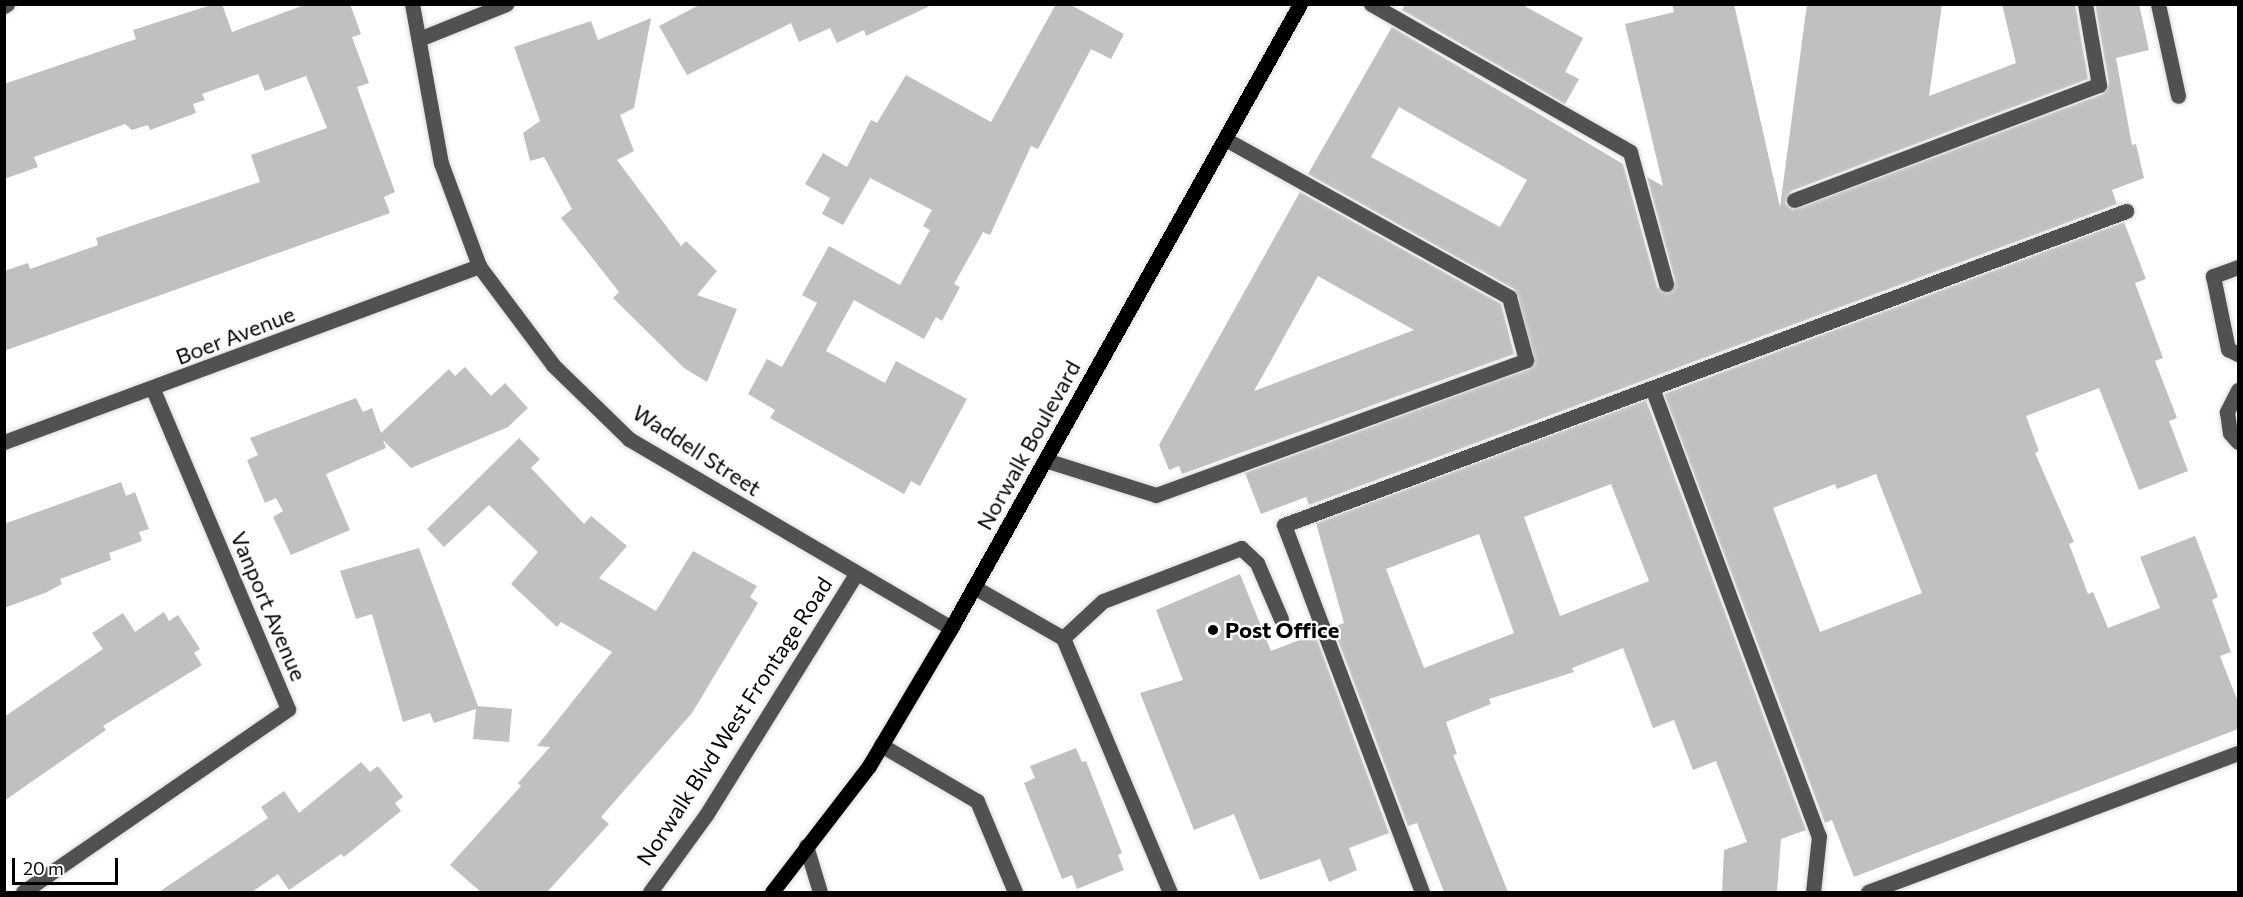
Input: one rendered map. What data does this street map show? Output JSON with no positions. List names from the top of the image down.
{
  "streets": {
    "main road": ["Norwalk Boulevard"],
    "street": [
      "Boer Avenue",
      "Waddell Street",
      "Vanport Avenue",
      "Norwalk Blvd West Frontage Road"
    ]
  },
  "crossings": [
    ["Boer Avenue", "Waddell Street"],
    ["Boer Avenue", "Vanport Avenue"],
    ["Norwalk Boulevard", "Waddell Street"],
    ["Waddell Street", "Norwalk Blvd West Frontage Road"]
  ],
  "places": ["Post Office"],
  "scale_bar": "20 m"
}
